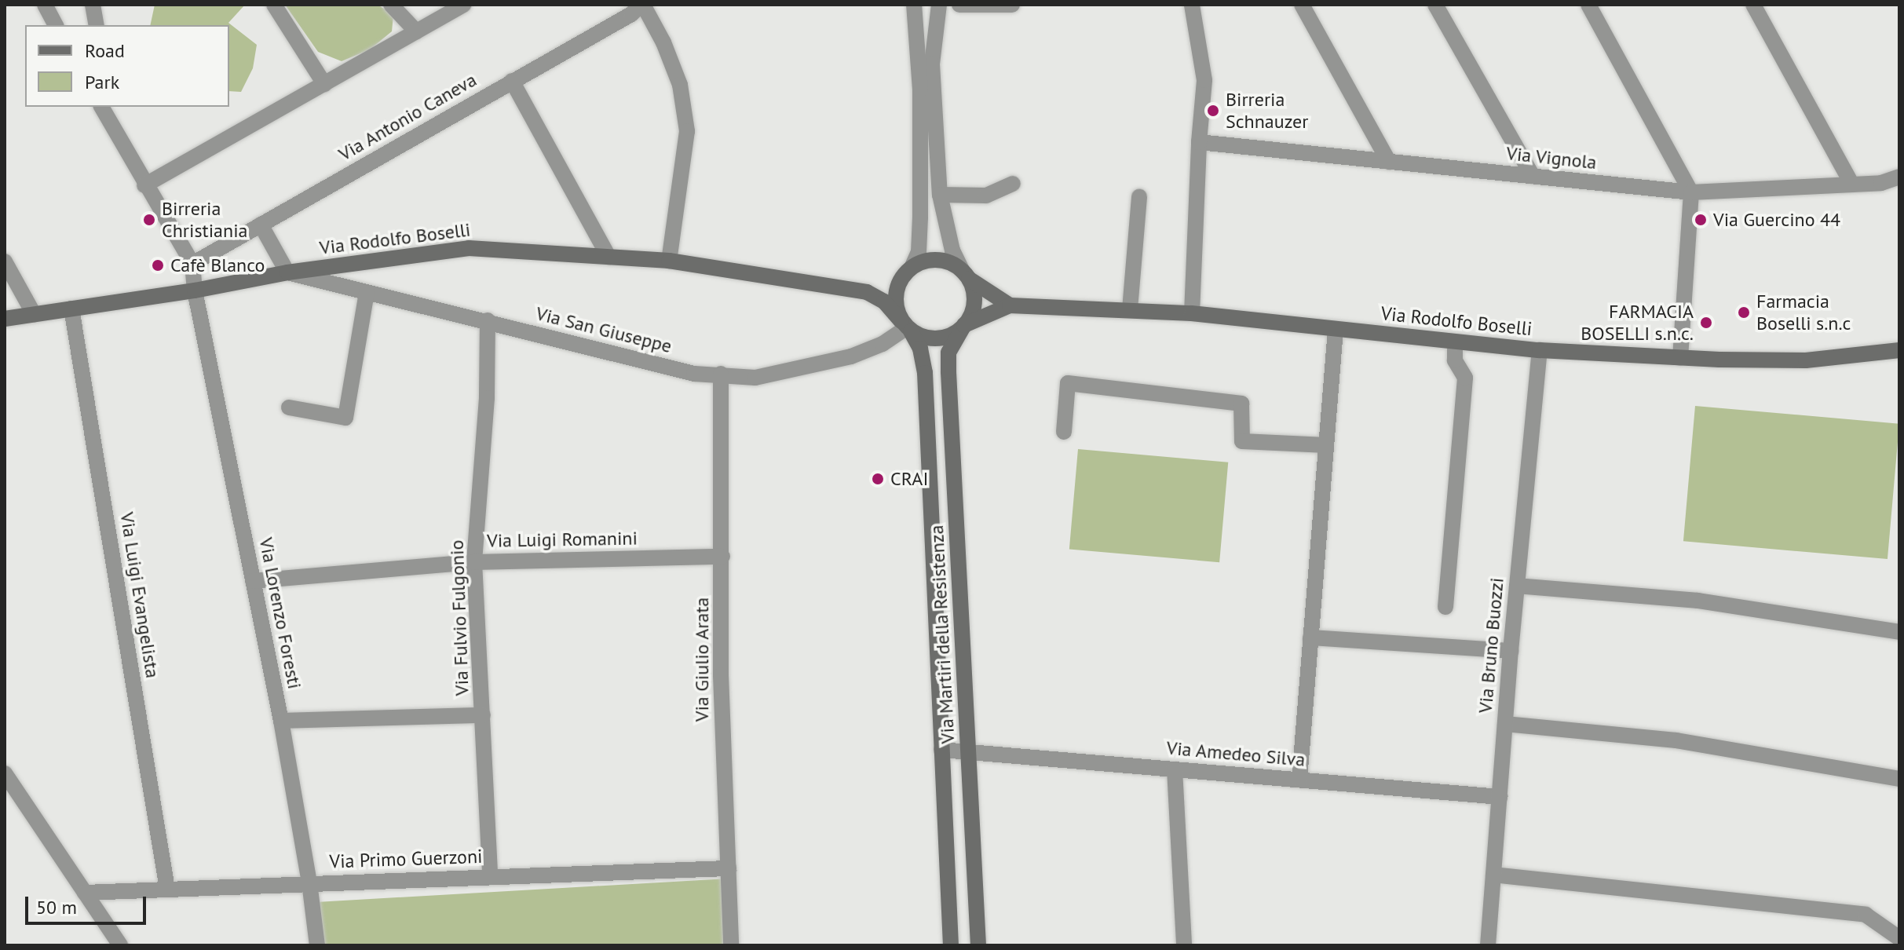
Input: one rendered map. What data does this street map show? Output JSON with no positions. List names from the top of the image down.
{
  "streets": {
    "street": [
      "Via Antonio Caneva",
      "Via Vignola",
      "Via Rodolfo Boselli",
      "Via San Giuseppe",
      "Via Luigi Romanini",
      "Via Luigi Evangelista",
      "Via Lorenzo Foresti",
      "Via Fulvio Fulgonio",
      "Via Martiri della Resistenza",
      "Via Bruno Buozzi",
      "Via Giulio Arata",
      "Via Amedeo Silva",
      "Via Primo Guerzoni"
    ]
  },
  "crossings": [
    ["Via Antonio Caneva", "Via Lorenzo Foresti"],
    ["Via Rodolfo Boselli", "Via San Giuseppe"],
    ["Via Rodolfo Boselli", "Via Luigi Evangelista"],
    ["Via Rodolfo Boselli", "Via Lorenzo Foresti"],
    ["Via Rodolfo Boselli", "Via Martiri della Resistenza"],
    ["Via Rodolfo Boselli", "Via Bruno Buozzi"],
    ["Via San Giuseppe", "Via Fulvio Fulgonio"],
    ["Via San Giuseppe", "Via Martiri della Resistenza"],
    ["Via San Giuseppe", "Via Giulio Arata"],
    ["Via Luigi Romanini", "Via Lorenzo Foresti"],
    ["Via Luigi Romanini", "Via Fulvio Fulgonio"],
    ["Via Luigi Romanini", "Via Giulio Arata"],
    ["Via Luigi Evangelista", "Via Primo Guerzoni"],
    ["Via Lorenzo Foresti", "Via Primo Guerzoni"],
    ["Via Fulvio Fulgonio", "Via Primo Guerzoni"],
    ["Via Martiri della Resistenza", "Via Amedeo Silva"],
    ["Via Bruno Buozzi", "Via Amedeo Silva"],
    ["Via Giulio Arata", "Via Primo Guerzoni"]
  ],
  "places": [
    "Birreria Schnauzer",
    "Birreria Christiania",
    "Via Guercino 44",
    "Cafè Blanco",
    "Farmacia Boselli s.n.c",
    "FARMACIA BOSELLI s.n.c.",
    "CRAI"
  ],
  "legend": ["Road", "Park"],
  "scale_bar": "50 m"
}
